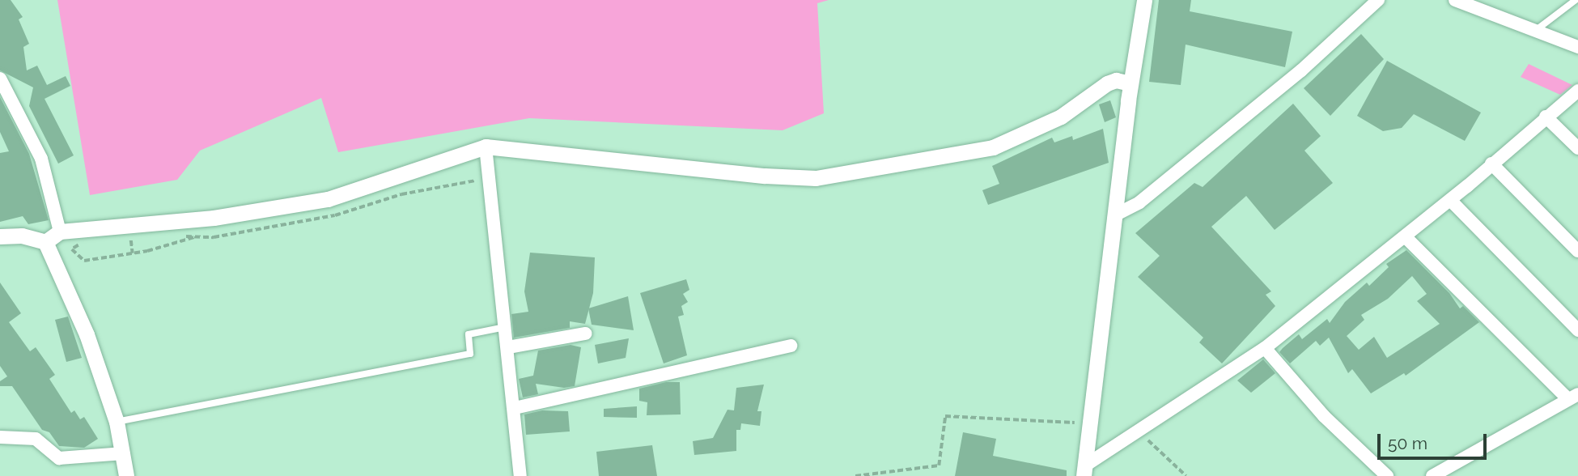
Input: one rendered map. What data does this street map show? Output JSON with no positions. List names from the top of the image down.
{
  "scale_bar": "50 m"
}
